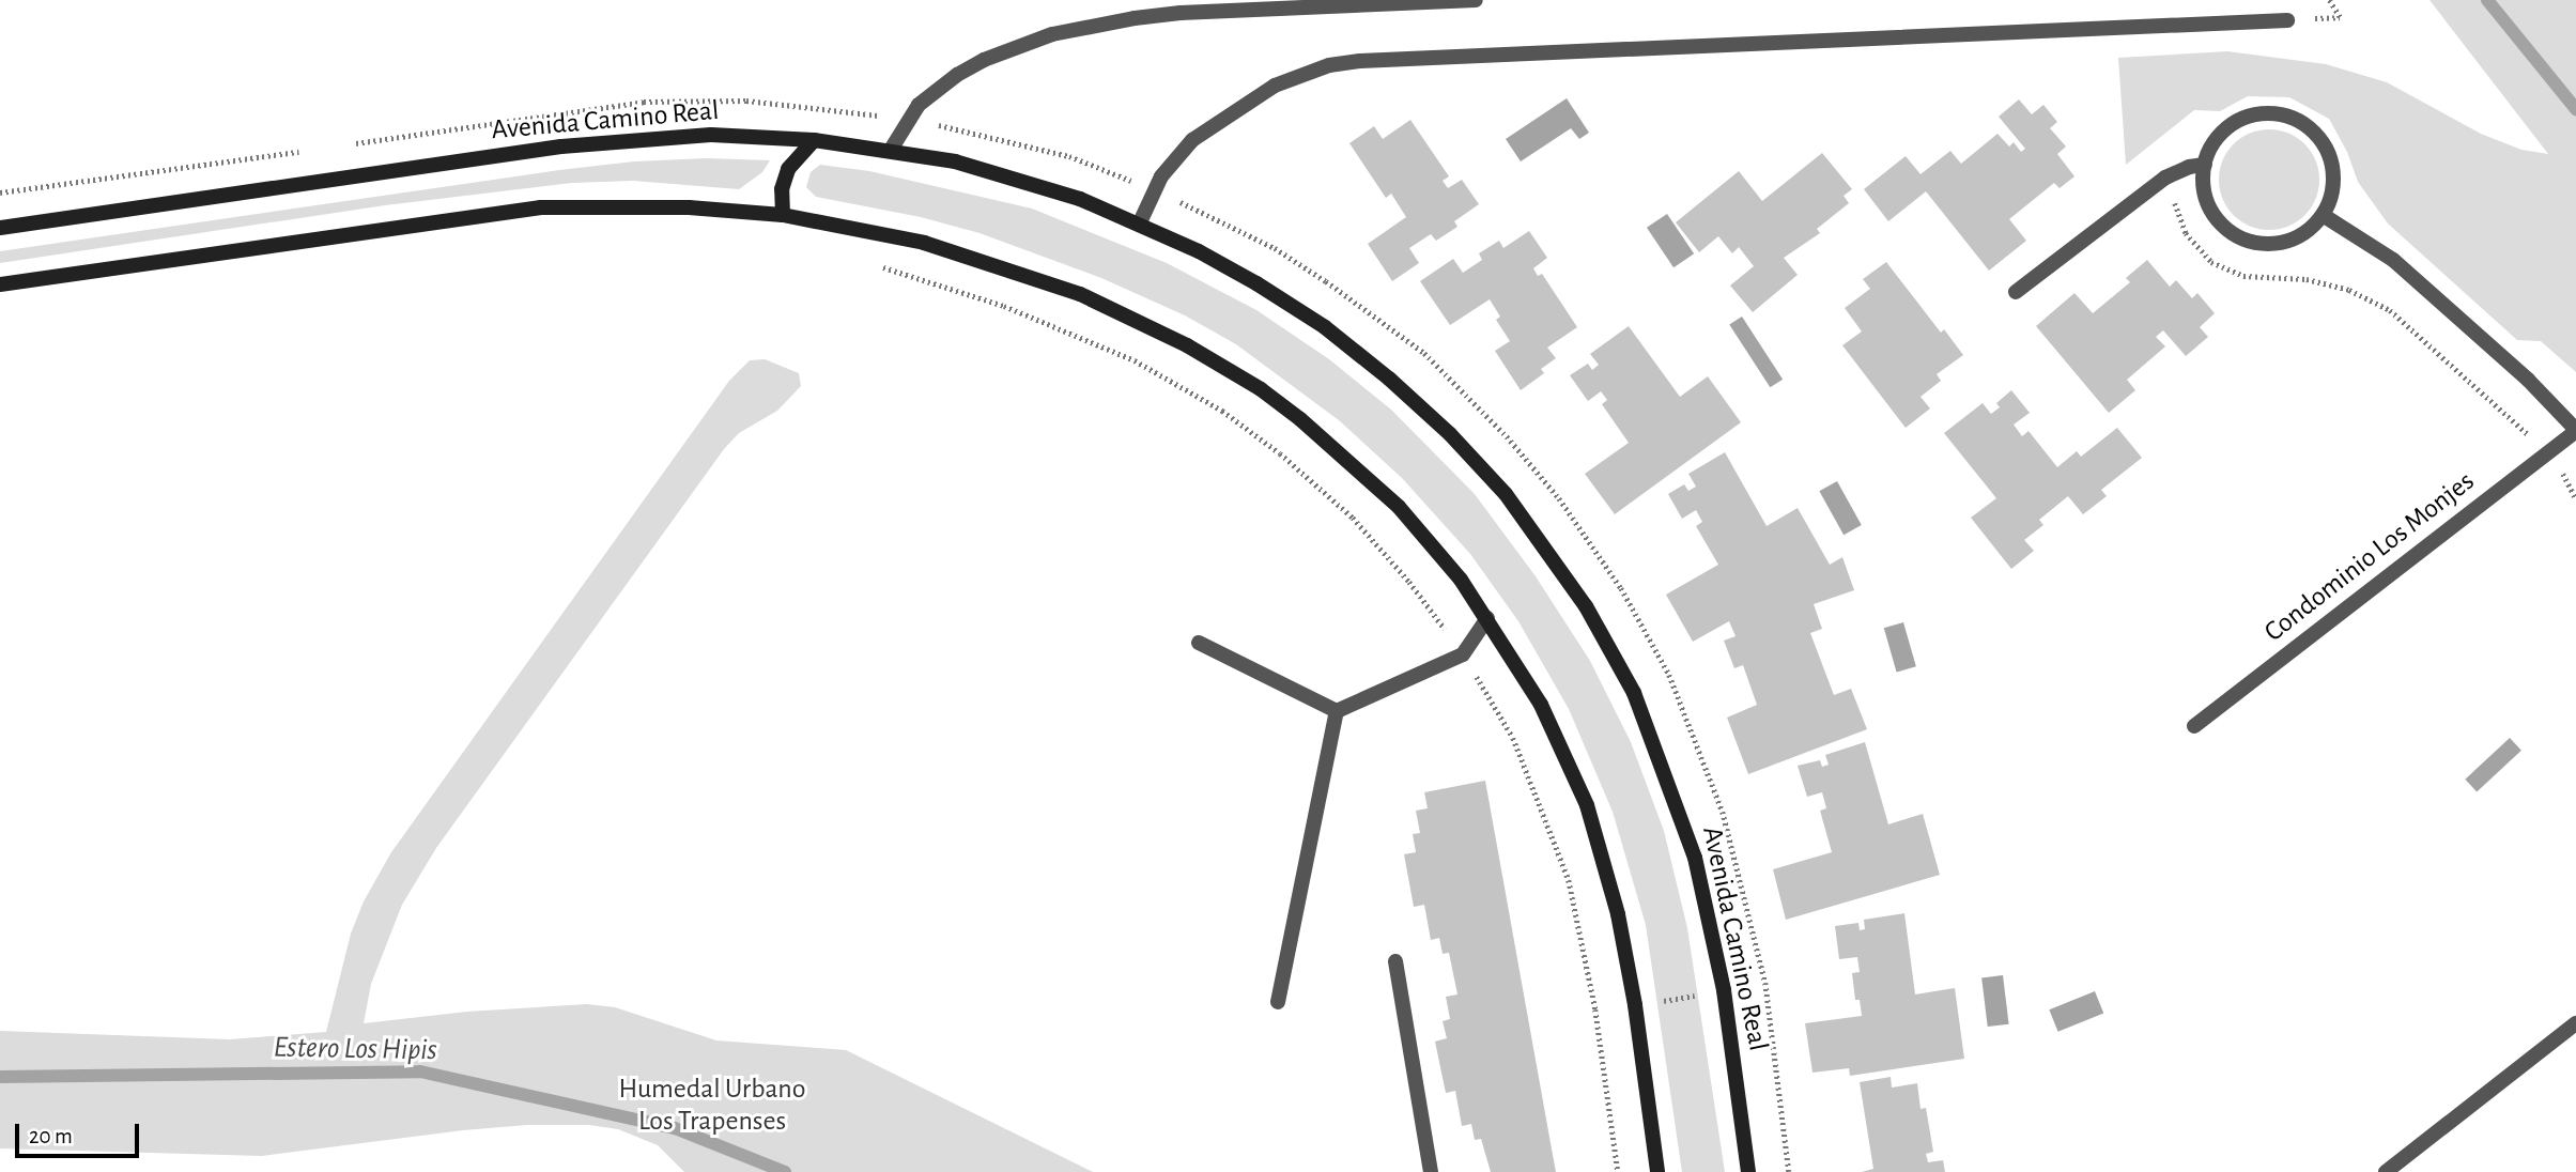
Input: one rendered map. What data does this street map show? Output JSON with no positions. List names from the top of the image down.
{
  "streets": {
    "main road": ["Avenida Camino Real"],
    "street": ["Condominio Los Monjes"]
  },
  "water": ["Estero Los Hipis"],
  "parks": ["Humedal Urbano Los Trapenses"],
  "scale_bar": "20 m"
}
